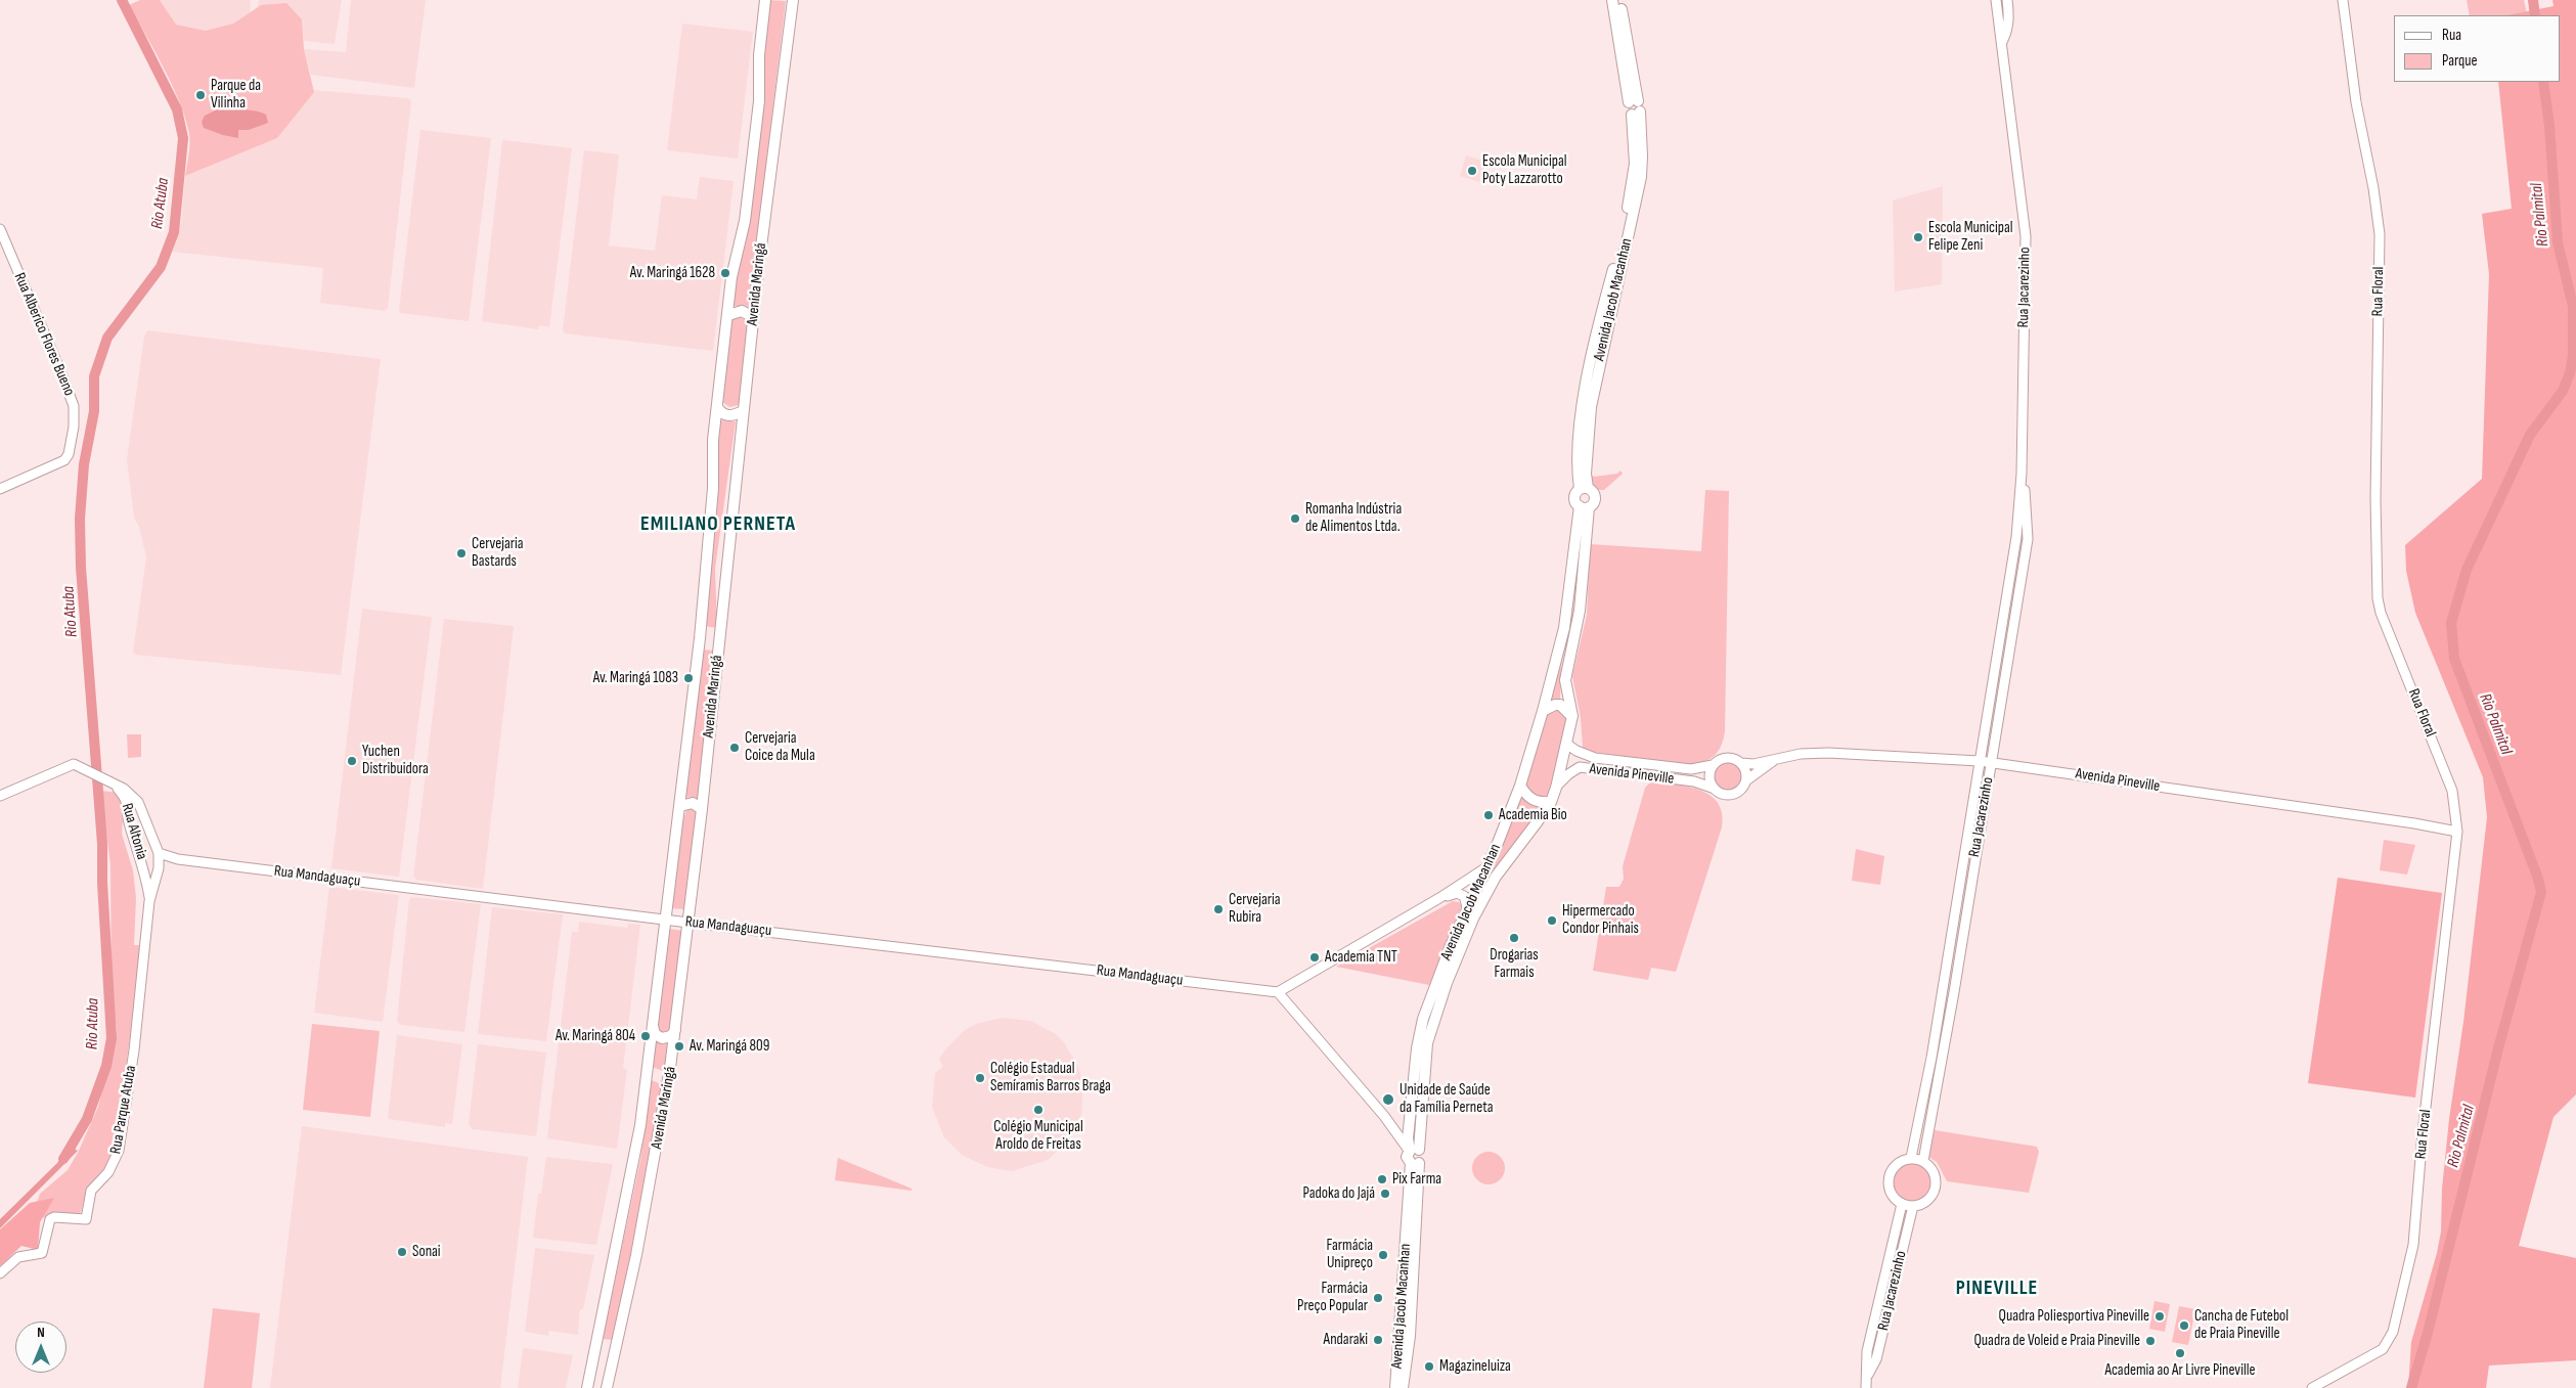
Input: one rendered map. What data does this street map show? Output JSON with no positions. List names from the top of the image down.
{
  "streets": {
    "main road": ["Avenida Maringá", "Avenida Jacob Macanhan"],
    "street": [
      "Rua Jacarezinho",
      "Rua Floral",
      "Rua Alberico Flores Bueno",
      "Avenida Pineville",
      "Rua Altonia",
      "Rua Mandaguaçu",
      "Rua Parque Atuba"
    ]
  },
  "crossings": [
    ["Avenida Maringá", "Rua Mandaguaçu"],
    ["Rua Jacarezinho", "Avenida Pineville"],
    ["Rua Floral", "Avenida Pineville"],
    ["Avenida Jacob Macanhan", "Avenida Pineville"],
    ["Rua Altonia", "Rua Mandaguaçu"],
    ["Rua Altonia", "Rua Parque Atuba"]
  ],
  "districts": ["EMILIANO PERNETA", "PINEVILLE"],
  "water": ["Rio Atuba", "Rio Palmital"],
  "places": [
    "Parque da Vilinha",
    "Escola Municipal Poty Lazzarotto",
    "Escola Municipal Felipe Zeni",
    "Av. Maringá 1628",
    "Romanha Indústria de Alimentos Ltda.",
    "Cervejaria Bastards",
    "Av. Maringá 1083",
    "Cervejaria Coice da Mula",
    "Yuchen Distribuidora",
    "Academia Bio",
    "Cervejaria Rubira",
    "Hipermercado Condor Pinhais",
    "Drogarias Farmais",
    "Academia TNT",
    "Av. Maringá 804",
    "Av. Maringá 809",
    "Colégio Estadual Semíramis Barros Braga",
    "Unidade de Saúde da Família Perneta",
    "Colégio Municipal Aroldo de Freitas",
    "Pix Farma",
    "Padoka do Jajá",
    "Sonai",
    "Farmácia Unipreço",
    "Farmácia Preço Popular",
    "Quadra Poliesportiva Pineville",
    "Cancha de Futebol de Praia Pineville",
    "Andaraki",
    "Quadra de Voleid e Praia Pineville",
    "Academia ao Ar Livre Pineville",
    "Magazineluiza"
  ],
  "legend": ["Rua", "Parque"],
  "north": "top"
}
